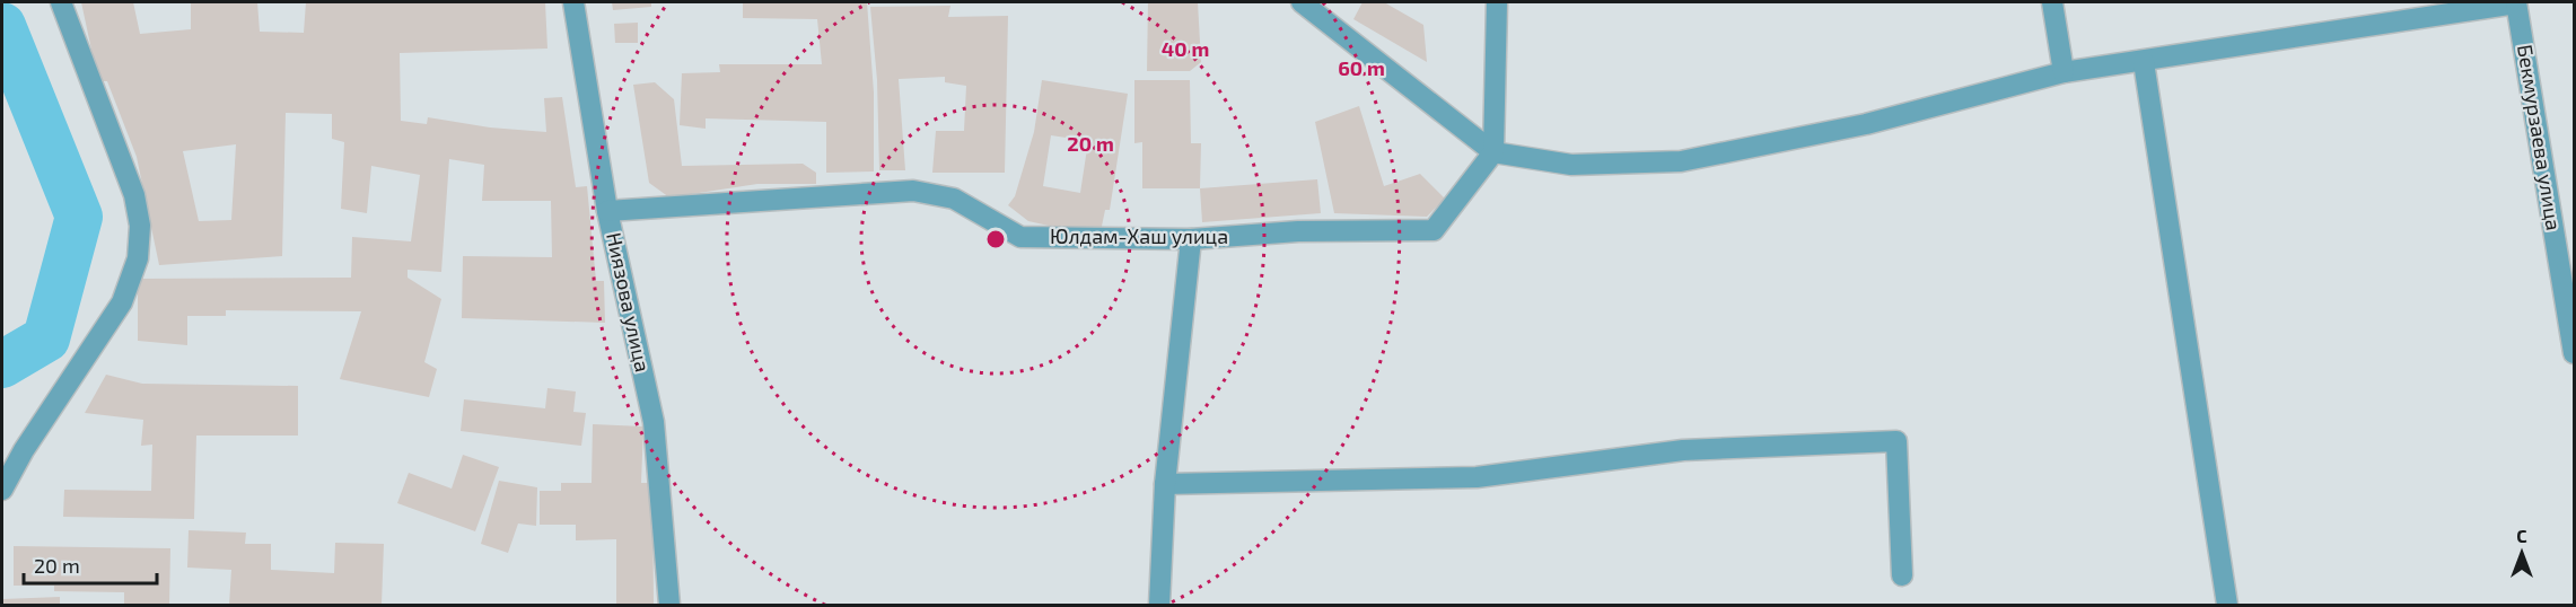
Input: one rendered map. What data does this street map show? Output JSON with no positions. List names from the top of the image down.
{
  "streets": {
    "street": ["Бекмурзаева улица", "Юлдам-Хаш улица", "Ниязова улица"]
  },
  "crossings": [
    ["Юлдам-Хаш улица", "Ниязова улица"]
  ],
  "scale_bar": "20 m",
  "north": "top",
  "rings": ["40 m", "60 m", "20 m"]
}
